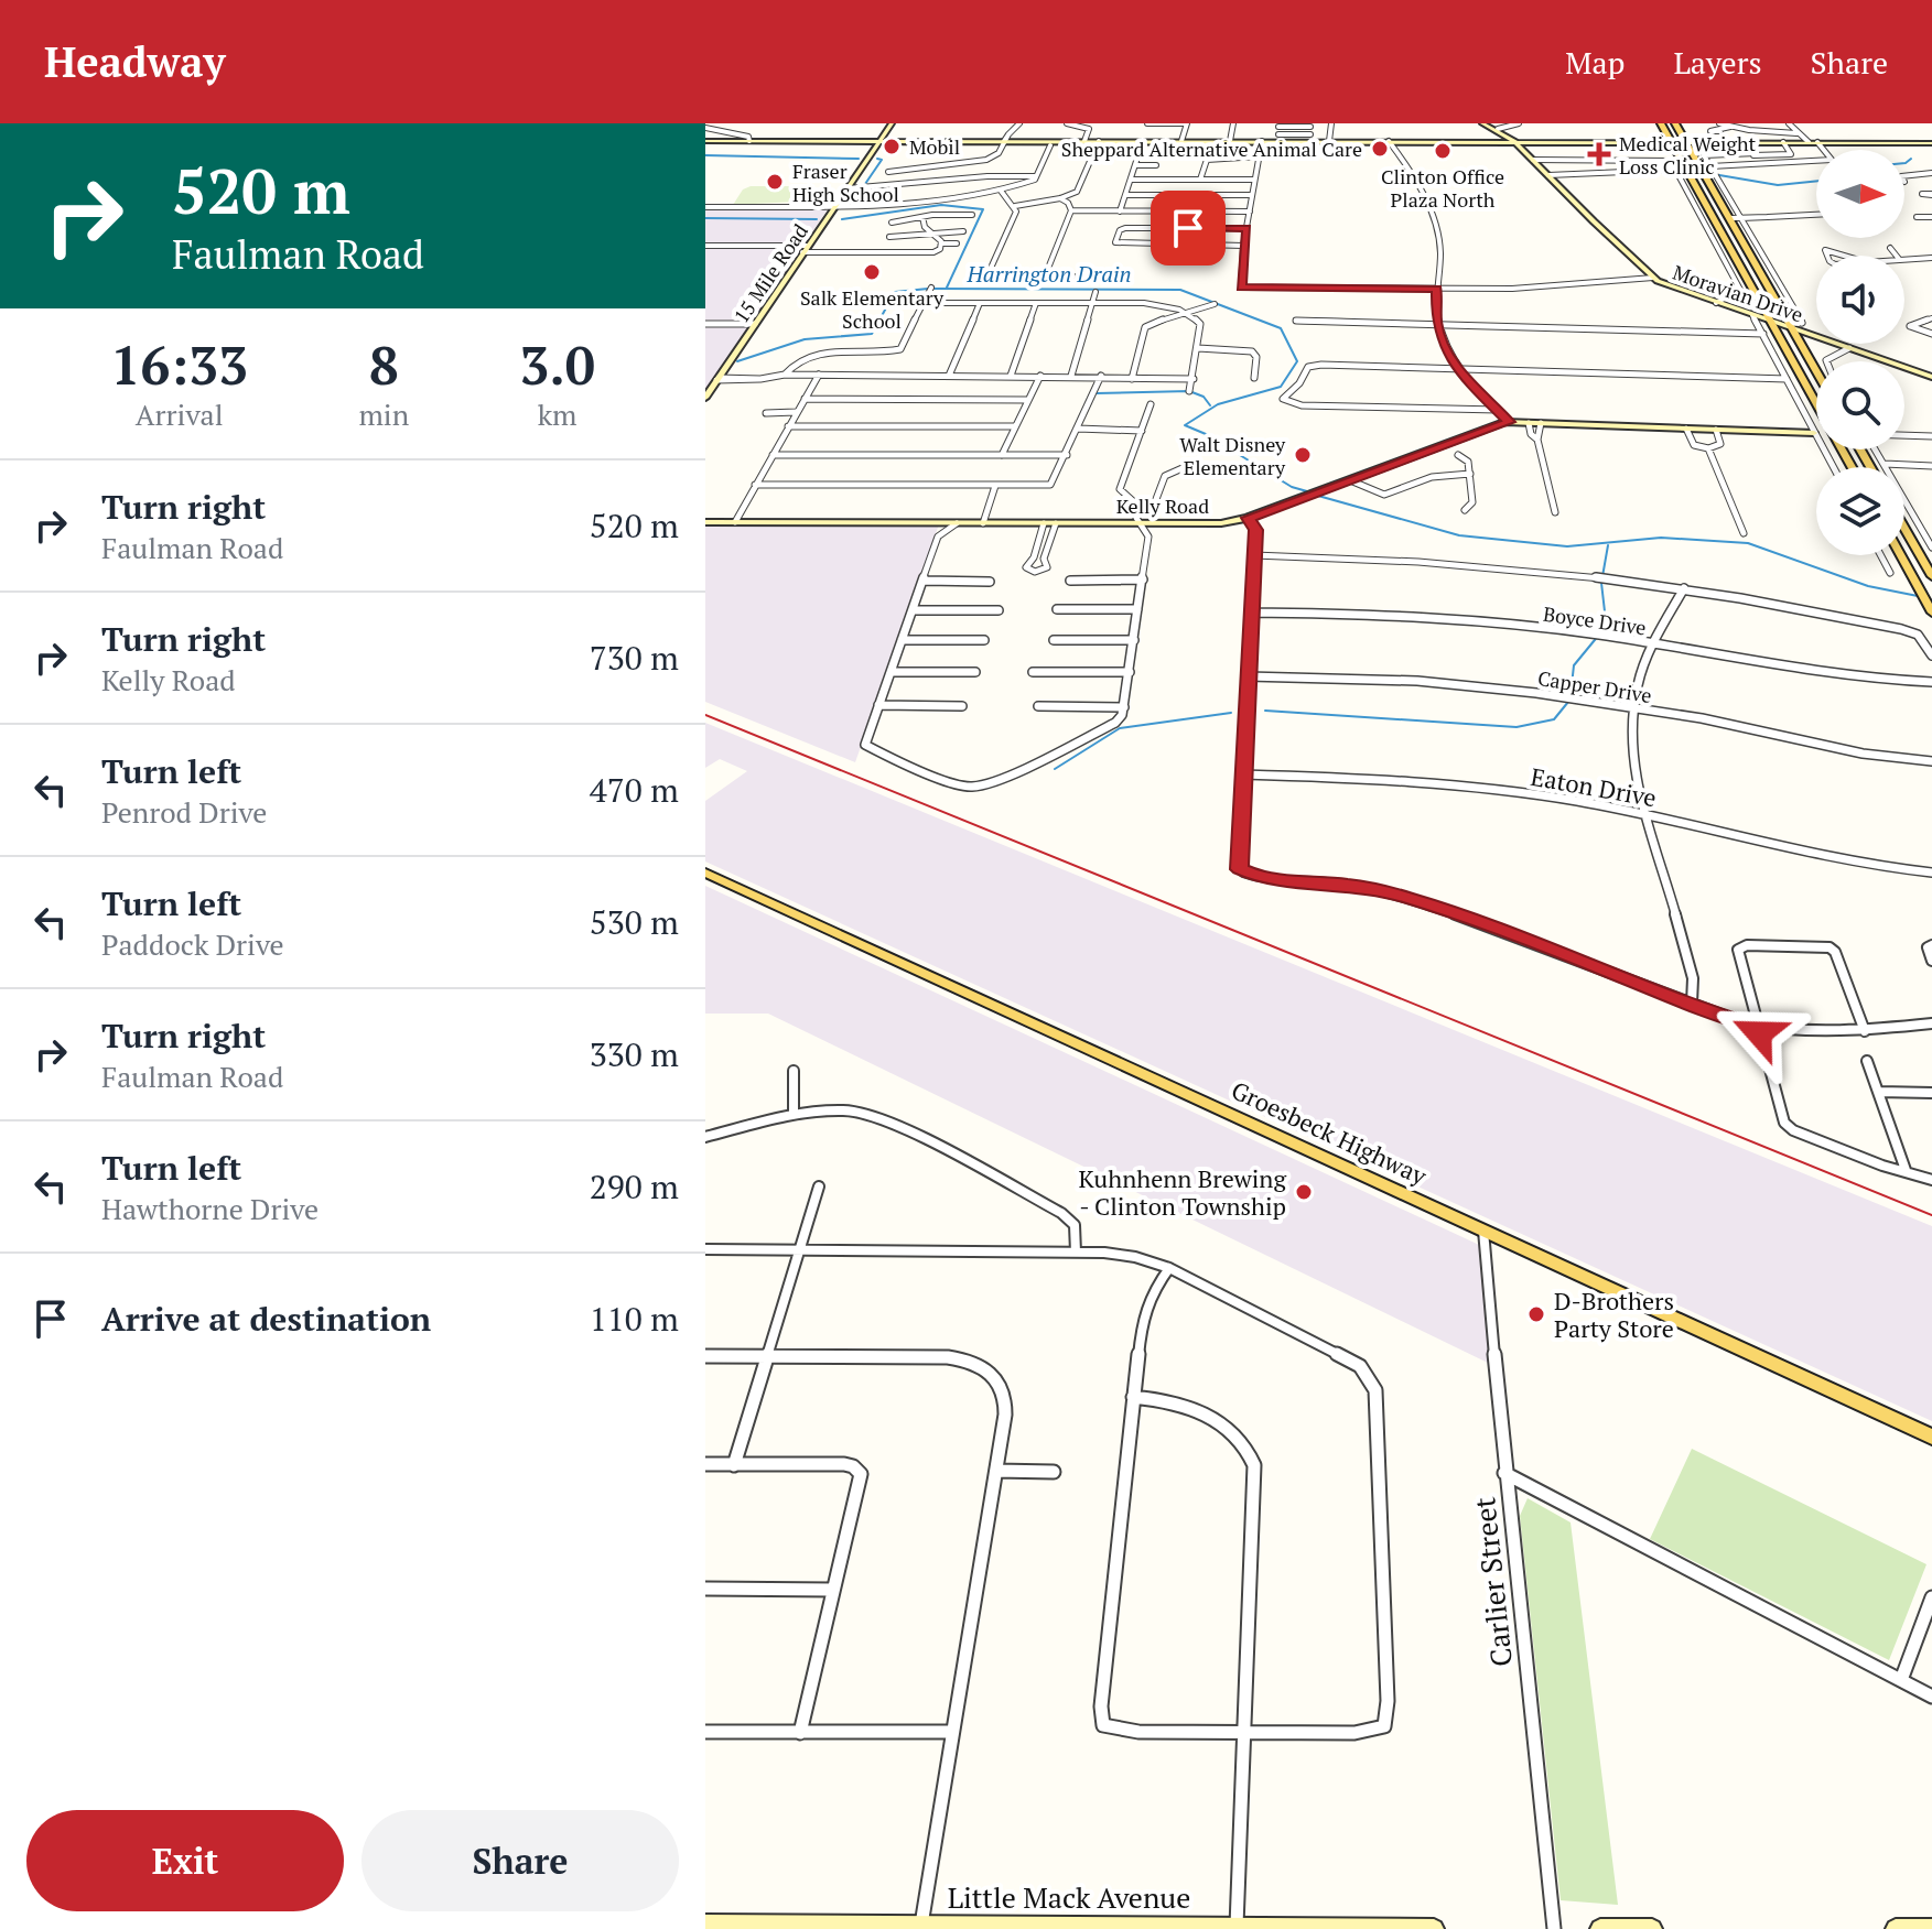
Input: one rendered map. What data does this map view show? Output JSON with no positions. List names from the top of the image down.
{
  "streets": {
    "main road": [
      "15 Mile Road",
      "Moravian Drive",
      "Kelly Road",
      "Groesbeck Highway",
      "Little Mack Avenue"
    ],
    "street": [
      "Boyce Drive",
      "Capper Drive",
      "Eaton Drive",
      "Carlier Street"
    ]
  },
  "crossings": [
    ["Groesbeck Highway", "Carlier Street"]
  ],
  "water": ["Harrington Drain"],
  "places": {
    "other": [
      "Mobil",
      "Sheppard Alternative Animal Care",
      "Clinton Office Plaza North",
      "Fraser High School",
      "Salk Elementary School",
      "Walt Disney Elementary",
      "Kuhnhenn Brewing - Clinton Township",
      "D-Brothers Party Store"
    ],
    "health": ["Medical Weight Loss Clinic"]
  },
  "north": "right",
  "page": {
    "header": "Headway",
    "nav": ["Map", "Layers", "Share"],
    "turn": ["520 m", "Faulman Road"],
    "eta": [
      "16:33",
      "Arrival",
      "8",
      "min",
      "3.0",
      "km"
    ],
    "list": [
      {
        "name": "Turn right",
        "note": "Faulman Road",
        "value": "520 m"
      },
      {
        "name": "Turn right",
        "note": "Kelly Road",
        "value": "730 m"
      },
      {
        "name": "Turn left",
        "note": "Penrod Drive",
        "value": "470 m"
      },
      {
        "name": "Turn left",
        "note": "Paddock Drive",
        "value": "530 m"
      },
      {
        "name": "Turn right",
        "note": "Faulman Road",
        "value": "330 m"
      },
      {
        "name": "Turn left",
        "note": "Hawthorne Drive",
        "value": "290 m"
      },
      {
        "name": "Arrive at destination",
        "value": "110 m"
      }
    ],
    "buttons": ["Exit", "Share"]
  }
}
